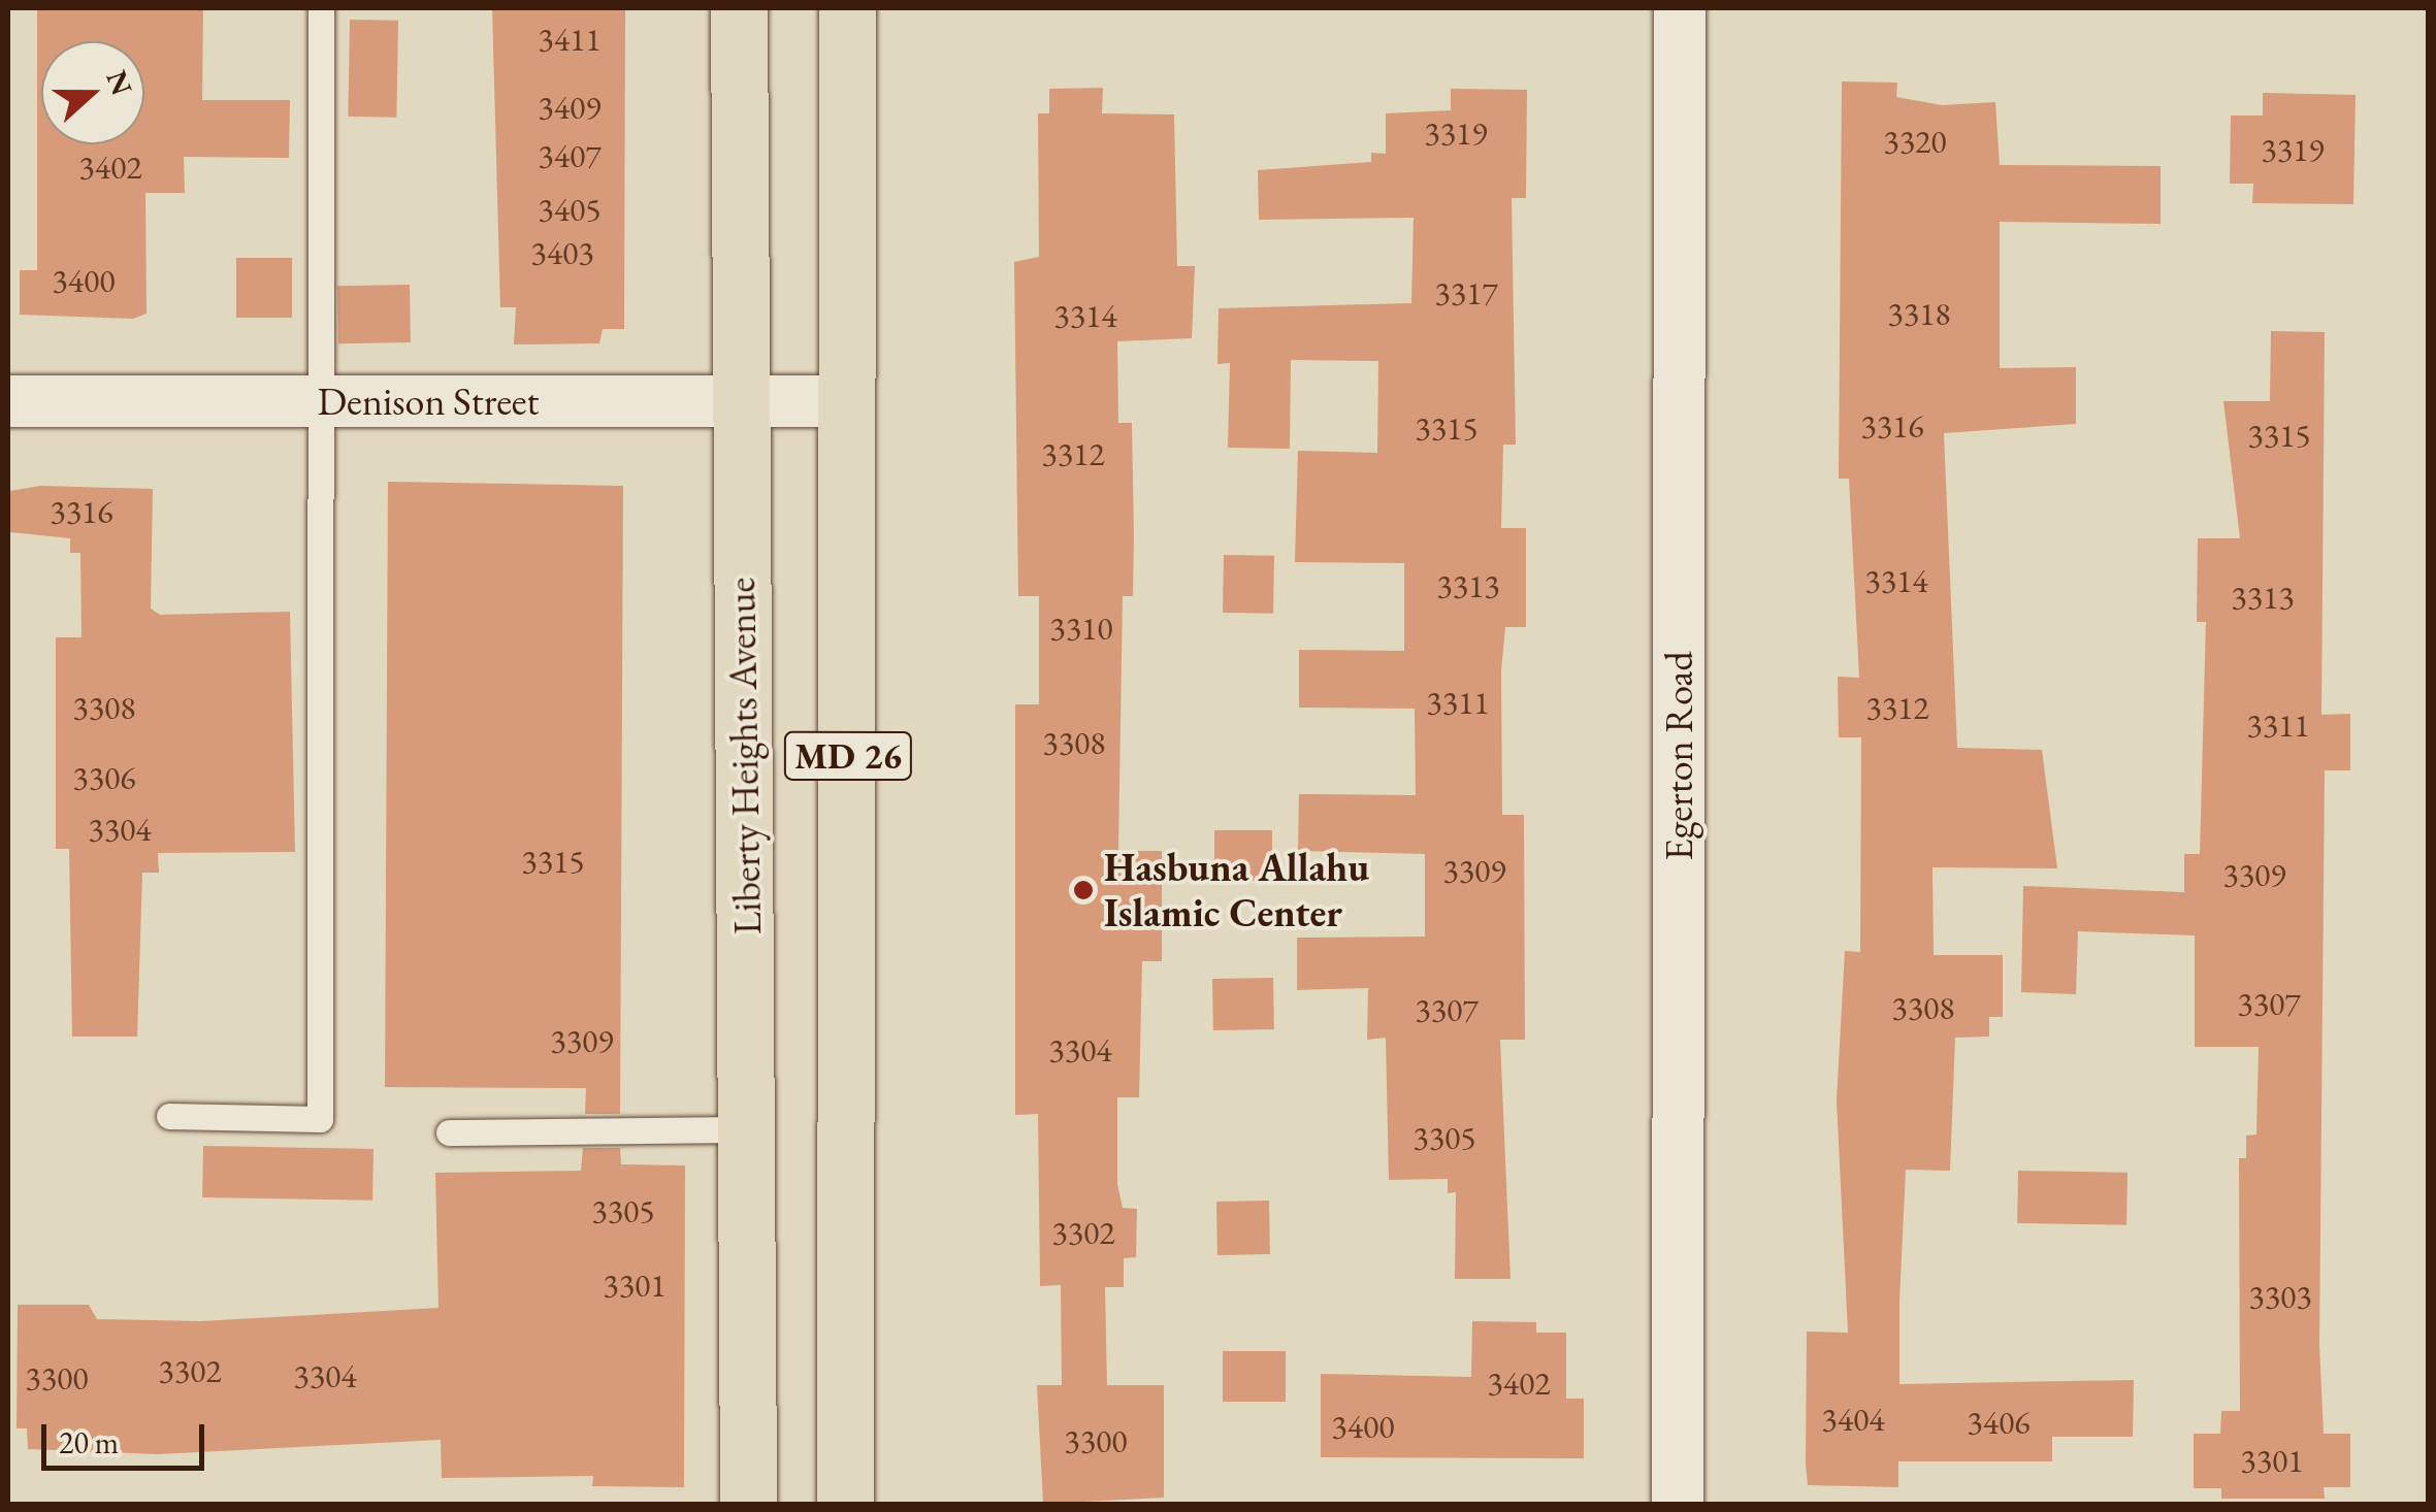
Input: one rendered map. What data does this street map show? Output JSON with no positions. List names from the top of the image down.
{
  "streets": {
    "main road": ["Liberty Heights Avenue", "MD 26"],
    "street": ["Denison Street", "Egerton Road"]
  },
  "crossings": [
    ["Denison Street", "Liberty Heights Avenue"],
    ["Denison Street", "MD 26"]
  ],
  "places": ["Hasbuna Allahu Islamic Center"],
  "house_numbers": [
    "3411",
    "3409",
    "3319",
    "3320",
    "3319",
    "3407",
    "3402",
    "3405",
    "3403",
    "3400",
    "3317",
    "3318",
    "3314",
    "3316",
    "3315",
    "3315",
    "3312",
    "3316",
    "3314",
    "3313",
    "3313",
    "3310",
    "3311",
    "3308",
    "3312",
    "3311",
    "3308",
    "3306",
    "3304",
    "3315",
    "3309",
    "3309",
    "3307",
    "3308",
    "3307",
    "3309",
    "3304",
    "3305",
    "3305",
    "3302",
    "3301",
    "3303",
    "3302",
    "3304",
    "3300",
    "3402",
    "3404",
    "3406",
    "3400",
    "3300",
    "3301"
  ],
  "scale_bar": "20 m",
  "north": "right"
}
